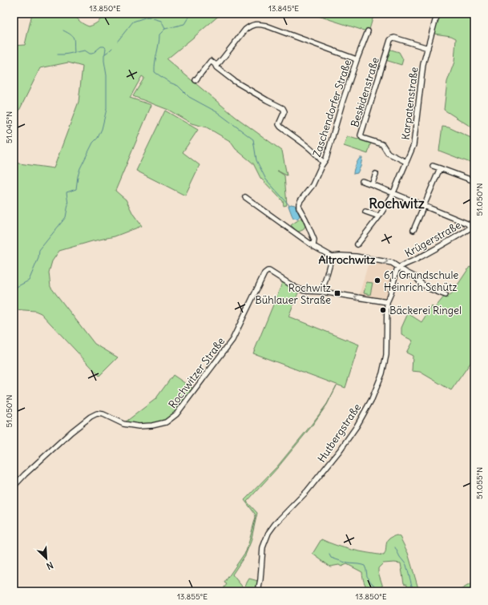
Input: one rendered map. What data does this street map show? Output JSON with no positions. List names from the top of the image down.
{
  "streets": {
    "street": [
      "Beskidenstraße",
      "Karpatenstraße",
      "Zaschendorfer Straße",
      "Krügerstraße",
      "Rochwitzer Straße",
      "Hutbergstraße"
    ]
  },
  "crossings": [
    ["Beskidenstraße", "Karpatenstraße"],
    ["Krügerstraße", "Hutbergstraße"]
  ],
  "districts": ["Rochwitz", "Altrochwitz"],
  "places": {
    "other": ["61. Grundschule Heinrich Schütz", "Bäckerei Ringel"],
    "transit": ["Rochwitz Bühlauer Straße"]
  },
  "north": "bottom right",
  "coordinates": [
    "13.850°E",
    "13.845°E",
    "51.045°N",
    "51.050°N",
    "51.055°N",
    "13.855°E"
  ]
}
